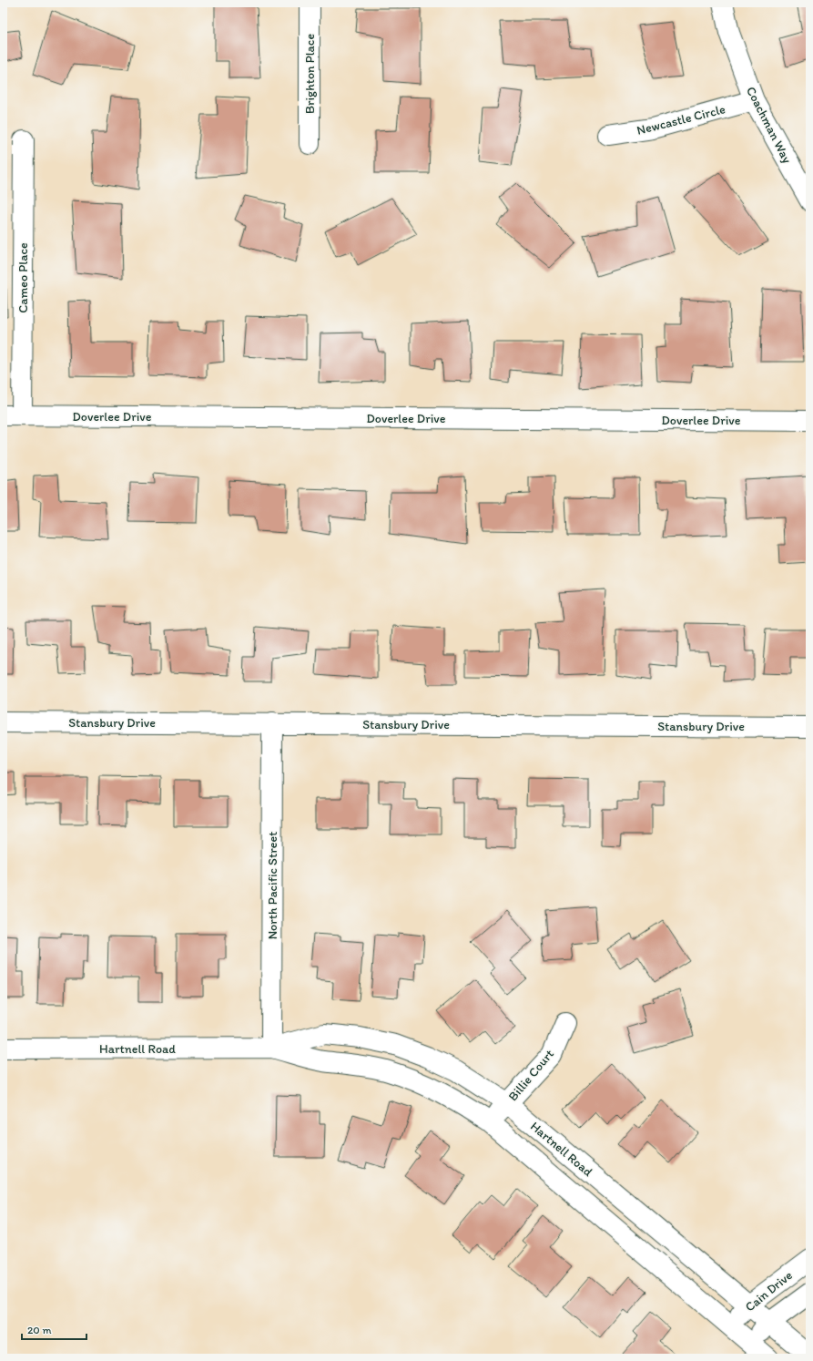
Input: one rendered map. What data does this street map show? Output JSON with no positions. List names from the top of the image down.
{
  "streets": {
    "street": [
      "Brighton Place",
      "Newcastle Circle",
      "Coachman Way",
      "Cameo Place",
      "Doverlee Drive",
      "Stansbury Drive",
      "North Pacific Street",
      "Hartnell Road",
      "Billie Court",
      "Cain Drive"
    ]
  },
  "crossings": [
    ["Newcastle Circle", "Coachman Way"],
    ["Cameo Place", "Doverlee Drive"],
    ["Stansbury Drive", "North Pacific Street"],
    ["North Pacific Street", "Hartnell Road"],
    ["Hartnell Road", "Billie Court"],
    ["Hartnell Road", "Cain Drive"]
  ],
  "scale_bar": "20 m"
}
